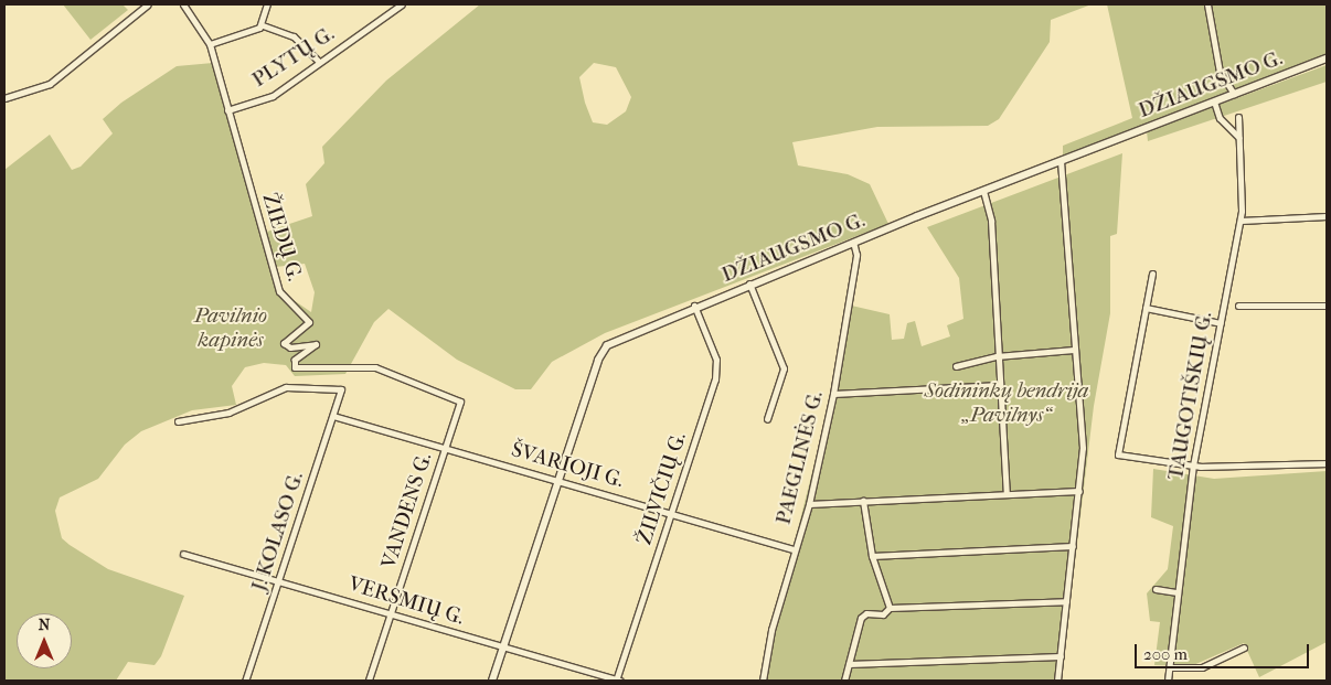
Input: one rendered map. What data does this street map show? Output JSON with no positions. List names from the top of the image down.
{
  "streets": {
    "street": [
      "PLYTŲ G.",
      "DŽIAUGSMO G.",
      "ŽIEDŲ G.",
      "TAUGOTIŠKIŲ G.",
      "PAEGLINĖS G.",
      "ŠVARIOJI G.",
      "ŽILVIČIŲ G.",
      "VANDENS G.",
      "J. KOLASO G.",
      "VERSMIŲ G."
    ]
  },
  "crossings": [
    ["PLYTŲ G.", "ŽIEDŲ G."],
    ["DŽIAUGSMO G.", "PAEGLINĖS G."],
    ["DŽIAUGSMO G.", "ŠVARIOJI G."],
    ["DŽIAUGSMO G.", "ŽILVIČIŲ G."],
    ["DŽIAUGSMO G.", "VERSMIŲ G."],
    ["ŽIEDŲ G.", "VANDENS G."],
    ["PAEGLINĖS G.", "ŠVARIOJI G."],
    ["ŠVARIOJI G.", "ŽILVIČIŲ G."],
    ["ŠVARIOJI G.", "VANDENS G."],
    ["ŠVARIOJI G.", "J. KOLASO G."],
    ["ŽILVIČIŲ G.", "VERSMIŲ G."],
    ["VANDENS G.", "VERSMIŲ G."],
    ["J. KOLASO G.", "VERSMIŲ G."]
  ],
  "parks": ["Pavilnio kapinės", "Sodininkų bendrija „Pavilnys“"],
  "scale_bar": "200 m",
  "north": "top"
}
